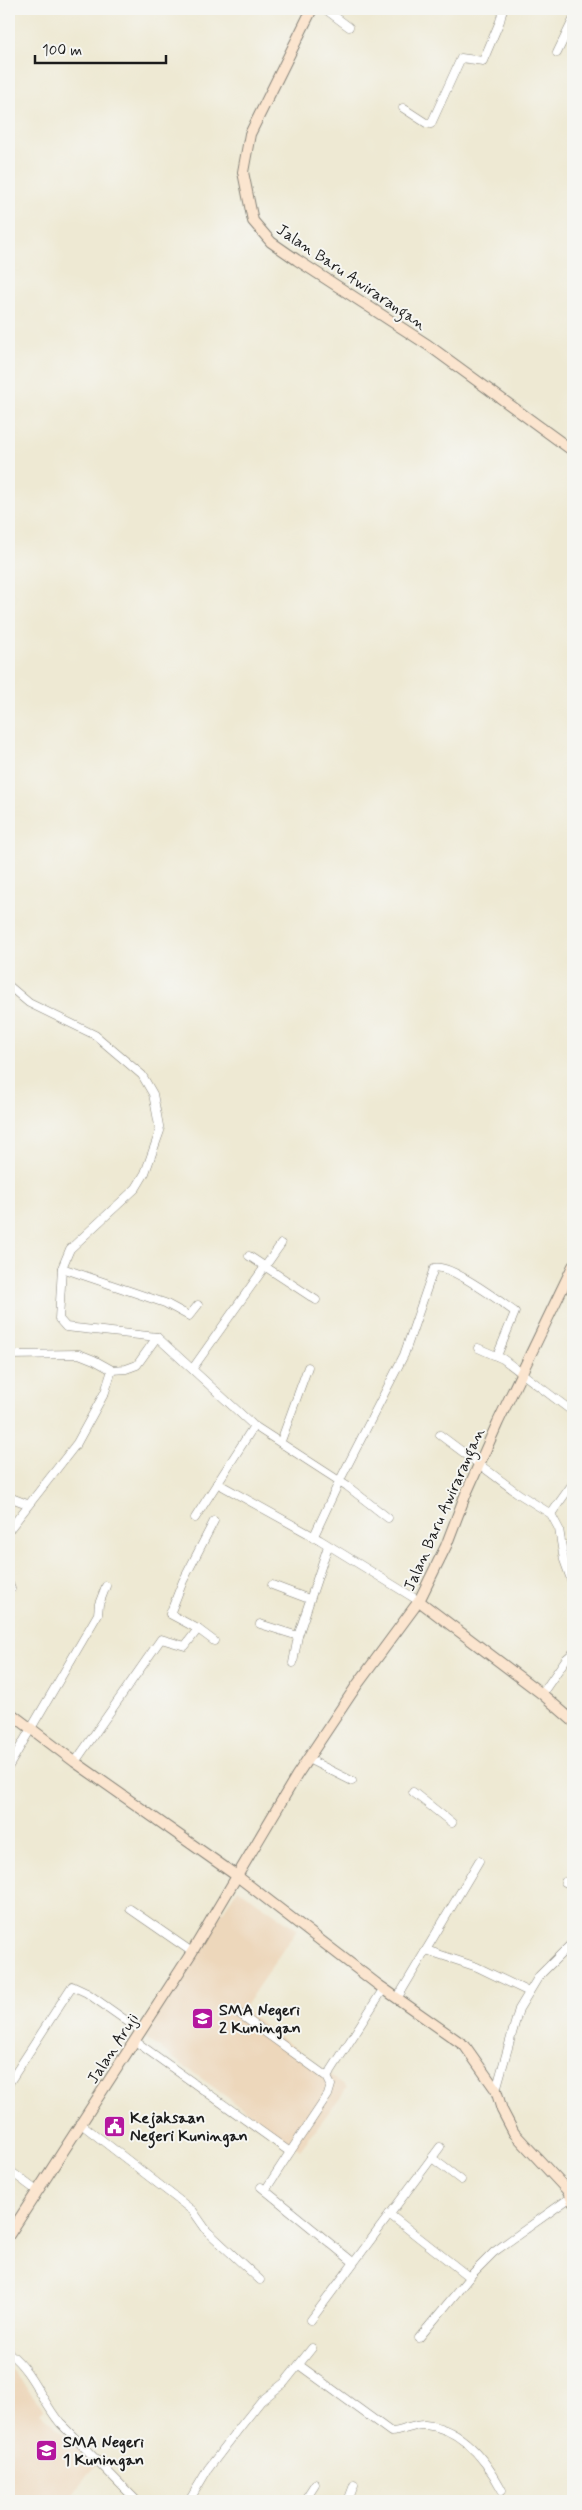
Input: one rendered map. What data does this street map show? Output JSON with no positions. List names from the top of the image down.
{
  "streets": {
    "street": ["Jalan Baru Awirarangan", "Jalan Aruji"]
  },
  "crossings": [
    ["Jalan Baru Awirarangan", "Jalan Aruji"]
  ],
  "places": {
    "school or university": ["SMA Negeri 2 Kuningan", "SMA Negeri 1 Kuningan"],
    "public building": ["Kejaksaan Negeri Kuningan"]
  },
  "scale_bar": "100 m"
}
